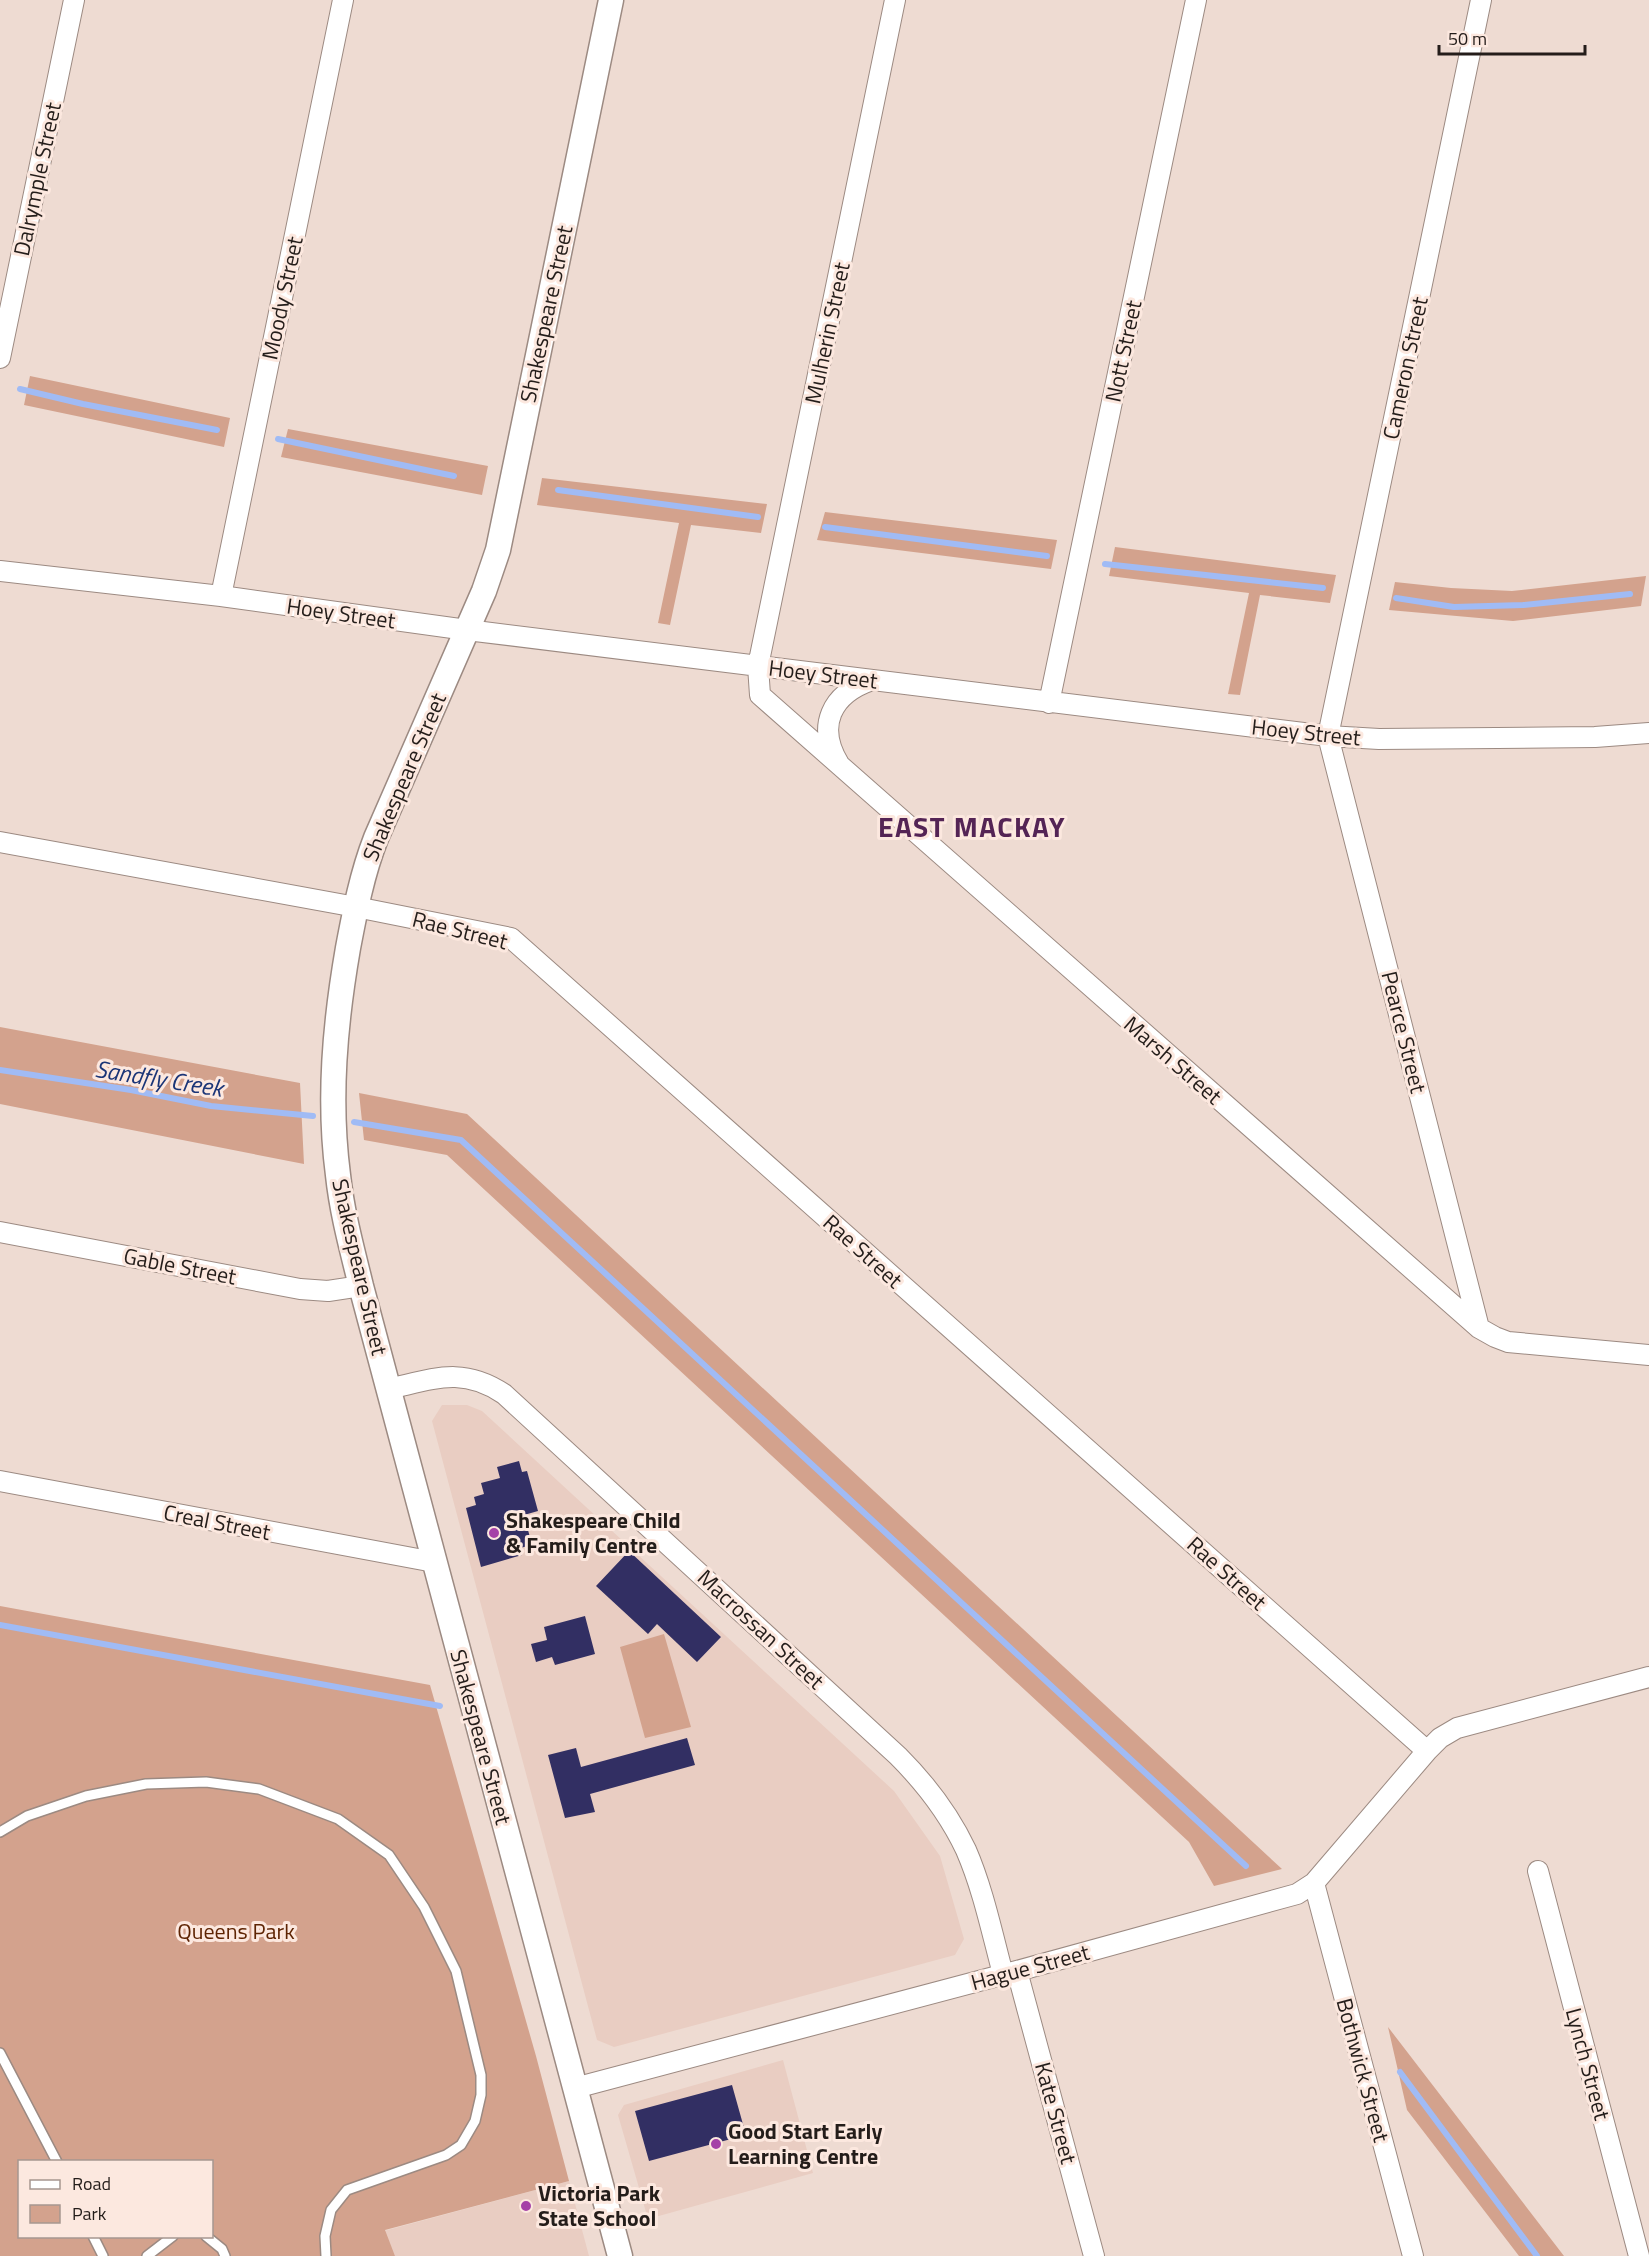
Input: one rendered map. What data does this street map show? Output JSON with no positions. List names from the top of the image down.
{
  "streets": {
    "street": [
      "Dalrymple Street",
      "Moody Street",
      "Shakespeare Street",
      "Mulherin Street",
      "Nott Street",
      "Cameron Street",
      "Hoey Street",
      "Rae Street",
      "Pearce Street",
      "Marsh Street",
      "Gable Street",
      "Creal Street",
      "Macrossan Street",
      "Hague Street",
      "Lynch Street",
      "Bothwick Street",
      "Kate Street"
    ]
  },
  "crossings": [
    ["Moody Street", "Hoey Street"],
    ["Shakespeare Street", "Hoey Street"],
    ["Shakespeare Street", "Rae Street"],
    ["Shakespeare Street", "Gable Street"],
    ["Shakespeare Street", "Creal Street"],
    ["Shakespeare Street", "Macrossan Street"],
    ["Shakespeare Street", "Hague Street"],
    ["Mulherin Street", "Hoey Street"],
    ["Mulherin Street", "Marsh Street"],
    ["Nott Street", "Hoey Street"],
    ["Cameron Street", "Hoey Street"],
    ["Cameron Street", "Pearce Street"],
    ["Hoey Street", "Pearce Street"],
    ["Hoey Street", "Marsh Street"],
    ["Rae Street", "Hague Street"],
    ["Pearce Street", "Marsh Street"],
    ["Macrossan Street", "Hague Street"],
    ["Macrossan Street", "Kate Street"],
    ["Hague Street", "Bothwick Street"],
    ["Hague Street", "Kate Street"]
  ],
  "districts": ["EAST MACKAY"],
  "water": ["Sandfly Creek"],
  "parks": ["Queens Park"],
  "places": ["Shakespeare Child & Family Centre", "Good Start Early Learning Centre", "Victoria Park State School"],
  "legend": ["Road", "Park"],
  "scale_bar": "50 m"
}
